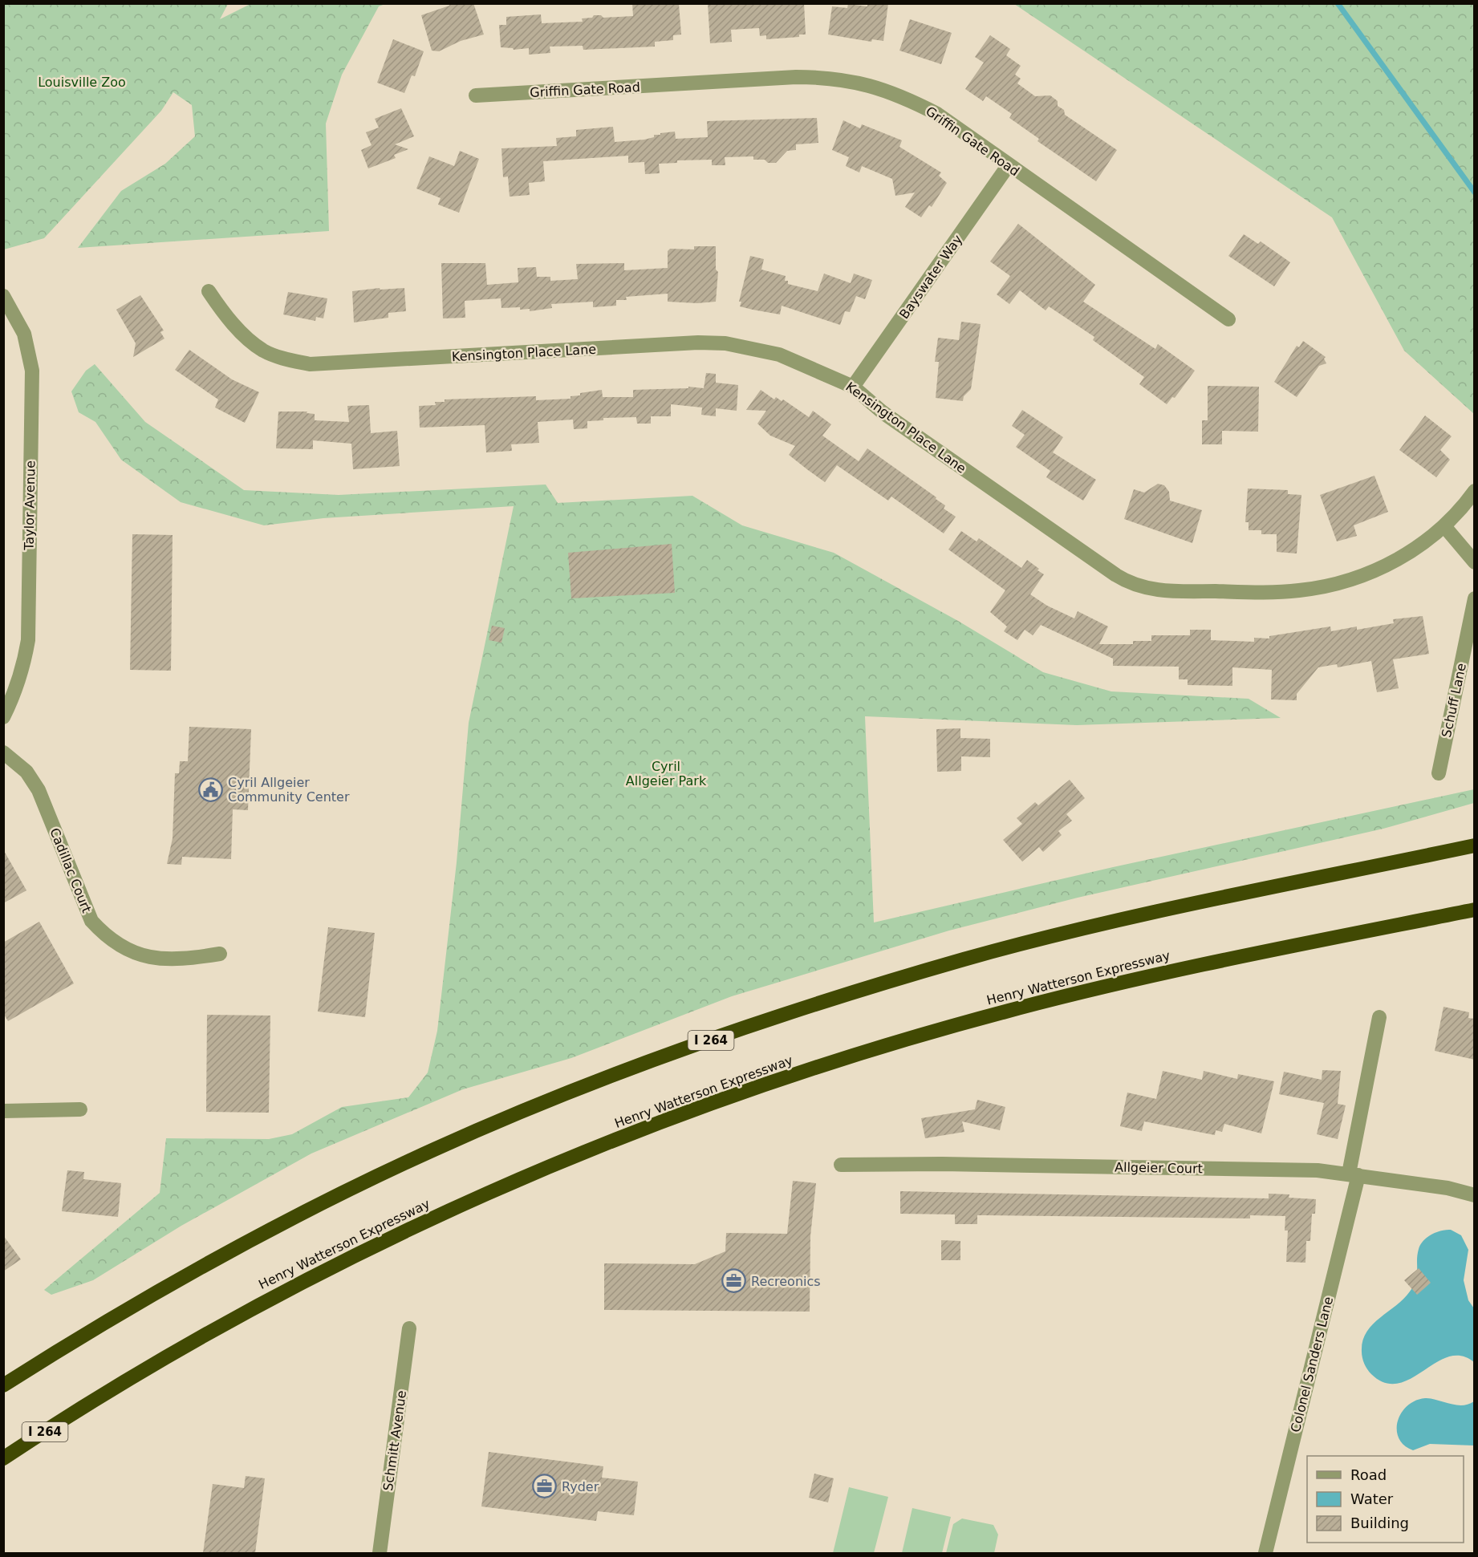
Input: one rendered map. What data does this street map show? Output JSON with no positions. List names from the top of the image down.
{
  "streets": {
    "highway": ["Henry Watterson Expressway", "I 264"],
    "street": [
      "Griffin Gate Road",
      "Bayswater Way",
      "Kensington Place Lane",
      "Taylor Avenue",
      "Schuff Lane",
      "Cadillac Court",
      "Allgeier Court",
      "Colonel Sanders Lane",
      "Schmitt Avenue"
    ]
  },
  "crossings": [
    ["Griffin Gate Road", "Bayswater Way"],
    ["Bayswater Way", "Kensington Place Lane"],
    ["Allgeier Court", "Colonel Sanders Lane"]
  ],
  "parks": ["Louisville Zoo", "Cyril Allgeier Park"],
  "places": {
    "public building": ["Cyril Allgeier Community Center"],
    "office": ["Recreonics", "Ryder"]
  },
  "legend": ["Road", "Water", "Building"]
}
